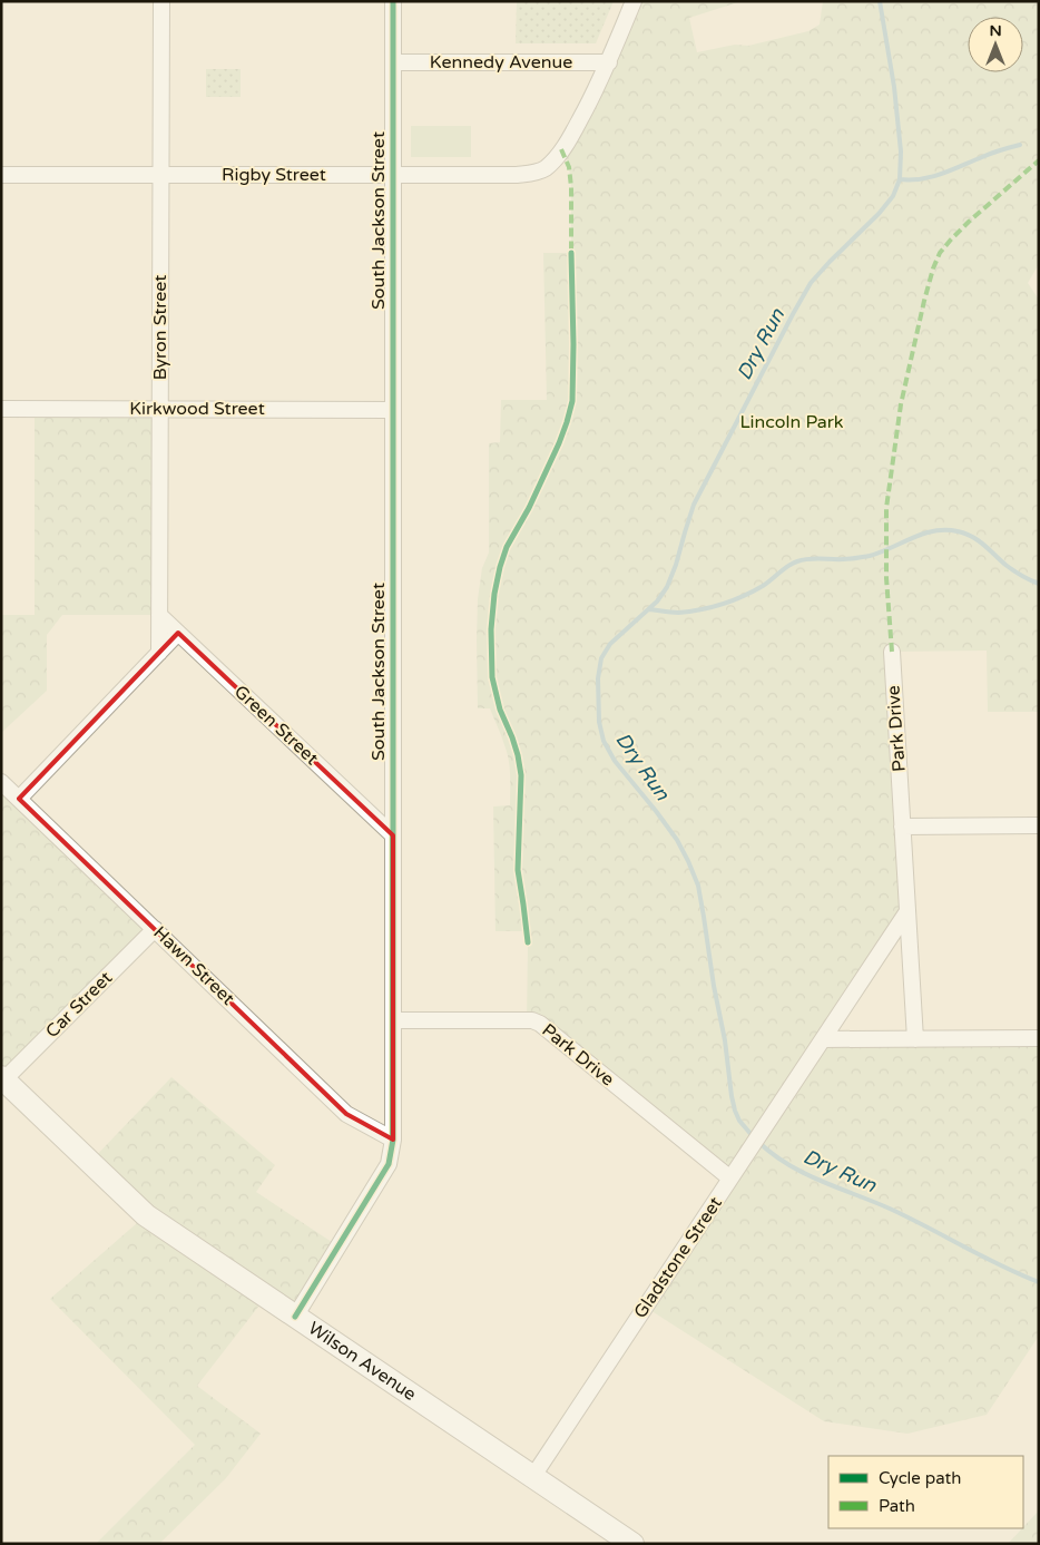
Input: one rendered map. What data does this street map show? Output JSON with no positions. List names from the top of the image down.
{
  "streets": {
    "main road": ["Wilson Avenue"],
    "street": [
      "Kennedy Avenue",
      "Rigby Street",
      "South Jackson Street",
      "Byron Street",
      "Kirkwood Street",
      "Green Street",
      "Park Drive",
      "Hawn Street",
      "Car Street",
      "Gladstone Street"
    ]
  },
  "crossings": [
    ["Kennedy Avenue", "Rigby Street"],
    ["Kennedy Avenue", "South Jackson Street"],
    ["Rigby Street", "South Jackson Street"],
    ["Rigby Street", "Byron Street"],
    ["South Jackson Street", "Kirkwood Street"],
    ["South Jackson Street", "Green Street"],
    ["South Jackson Street", "Park Drive"],
    ["South Jackson Street", "Hawn Street"],
    ["South Jackson Street", "Wilson Avenue"],
    ["Byron Street", "Kirkwood Street"],
    ["Byron Street", "Green Street"],
    ["Park Drive", "Gladstone Street"],
    ["Hawn Street", "Car Street"],
    ["Car Street", "Wilson Avenue"],
    ["Gladstone Street", "Wilson Avenue"]
  ],
  "water": ["Dry Run"],
  "parks": ["Lincoln Park"],
  "legend": ["Cycle path", "Path"],
  "north": "top"
}
